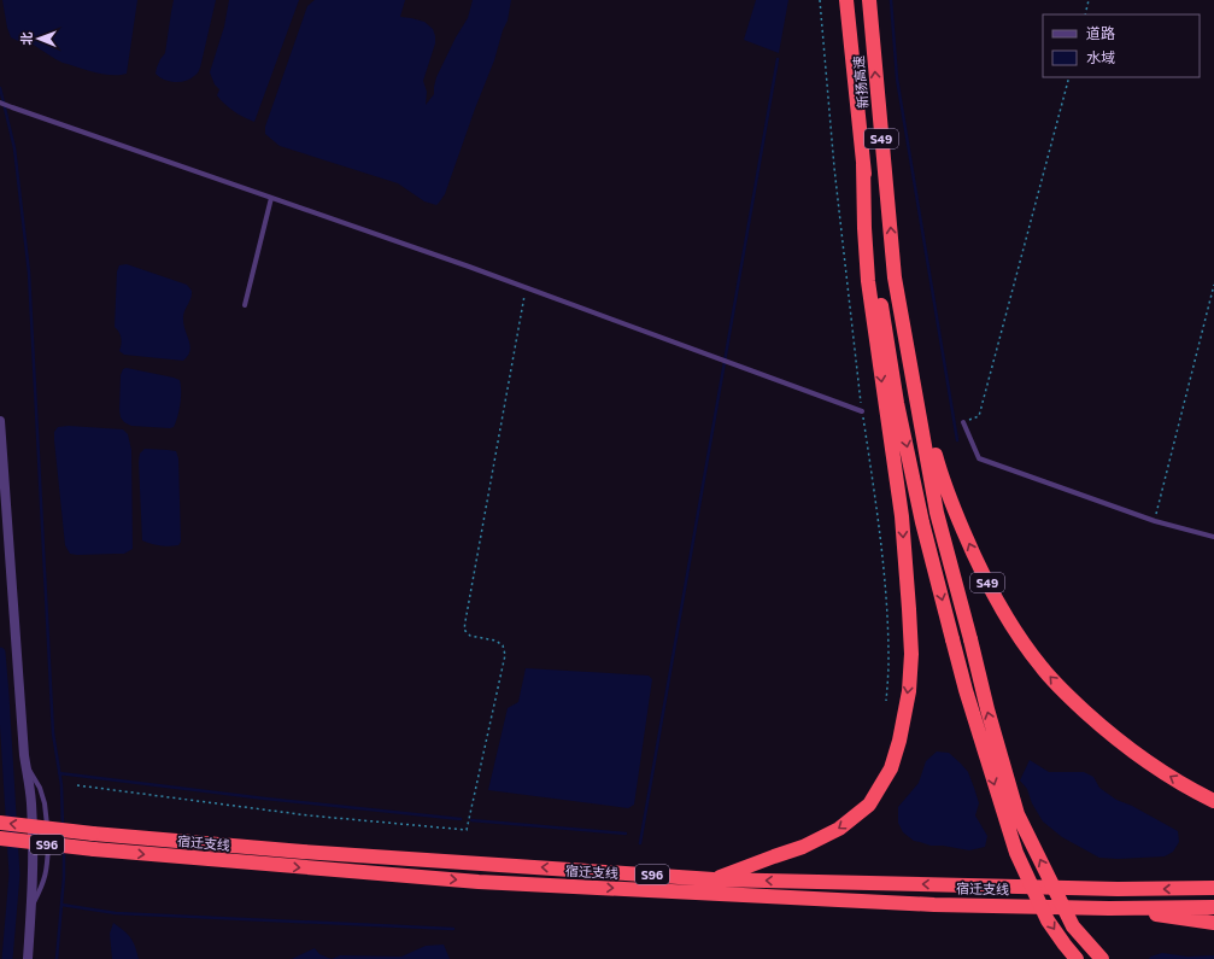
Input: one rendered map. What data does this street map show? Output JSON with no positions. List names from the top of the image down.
{
  "streets": {
    "highway": [
      "新扬高速",
      "S49",
      "宿迁支线",
      "S96"
    ]
  },
  "crossings": [
    ["新扬高速", "S49"]
  ],
  "legend": ["道路", "水域"],
  "north": "left"
}
